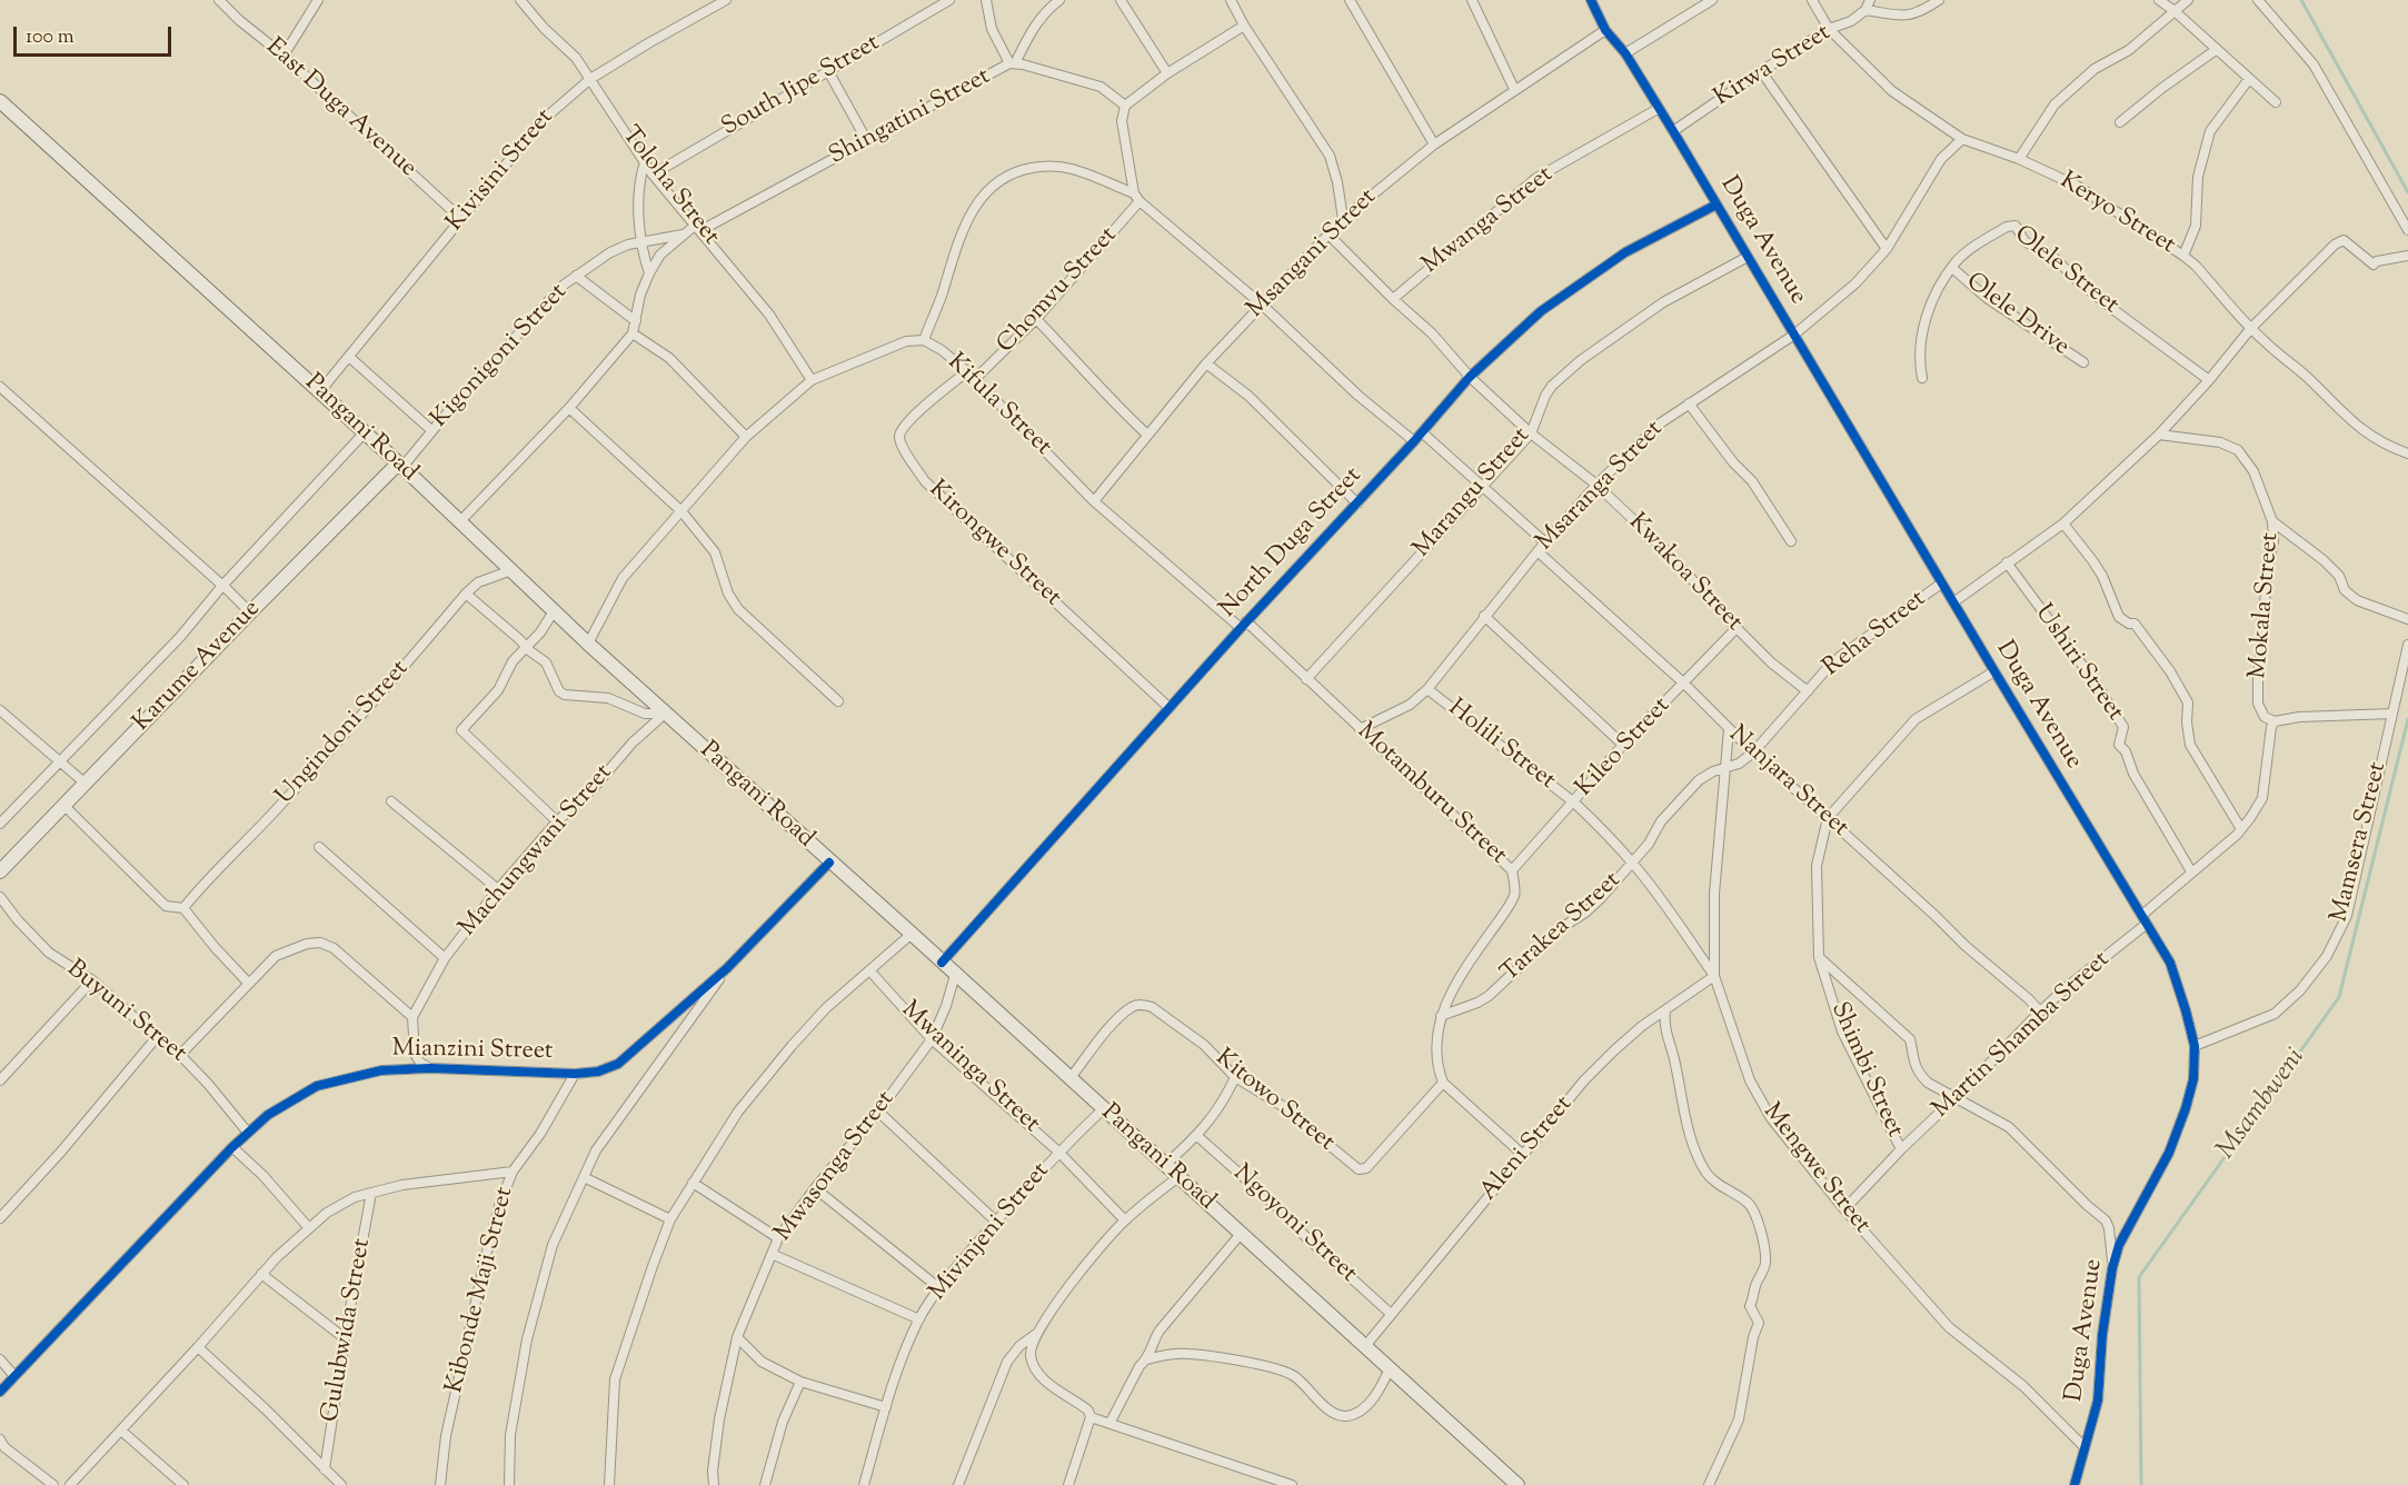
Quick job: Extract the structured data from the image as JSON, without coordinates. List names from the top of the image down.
{
  "streets": {
    "main road": ["Pangani Road", "Karume Avenue"],
    "street": [
      "Kirwa Street",
      "South Jipe Street",
      "East Duga Avenue",
      "Shingatini Street",
      "Kivisini Street",
      "Toloha Street",
      "Keryo Street",
      "Mwanga Street",
      "Duga Avenue",
      "Msangani Street",
      "Olele Street",
      "Chomvu Street",
      "Olele Drive",
      "Kigonigoni Street",
      "Kifula Street",
      "Msaranga Street",
      "Marangu Street",
      "North Duga Street",
      "Kirongwe Street",
      "Kwakoa Street",
      "Mokala Street",
      "Reha Street",
      "Ushiri Street",
      "Ungindoni Street",
      "Holili Street",
      "Kileo Street",
      "Nanjara Street",
      "Motamburu Street",
      "Mamsera Street",
      "Machungwani Street",
      "Tarakea Street",
      "Buyuni Street",
      "Martin Shamba Street",
      "Mianzini Street",
      "Mwaninga Street",
      "Shimbi Street",
      "Kitowo Street",
      "Aleni Street",
      "Mwasonga Street",
      "Mengwe Street",
      "Ngoyoni Street",
      "Mivinjeni Street",
      "Kibonde Maji Street",
      "Gulubwida Street"
    ]
  },
  "crossings": [
    ["Kirwa Street", "Keryo Street"],
    ["Kirwa Street", "Duga Avenue"],
    ["South Jipe Street", "Toloha Street"],
    ["East Duga Avenue", "Kivisini Street"],
    ["Shingatini Street", "Toloha Street"],
    ["Shingatini Street", "Kigonigoni Street"],
    ["Shingatini Street", "Pangani Road"],
    ["Kivisini Street", "Toloha Street"],
    ["Kivisini Street", "Pangani Road"],
    ["Toloha Street", "Kifula Street"],
    ["Keryo Street", "Msaranga Street"],
    ["Mwanga Street", "Duga Avenue"],
    ["Mwanga Street", "Kwakoa Street"],
    ["Duga Avenue", "Msangani Street"],
    ["Duga Avenue", "Msaranga Street"],
    ["Duga Avenue", "Marangu Street"],
    ["Duga Avenue", "North Duga Street"],
    ["Duga Avenue", "Reha Street"],
    ["Duga Avenue", "Mamsera Street"],
    ["Duga Avenue", "Martin Shamba Street"],
    ["Duga Avenue", "Shimbi Street"],
    ["Duga Avenue", "Mengwe Street"],
    ["Msangani Street", "Kifula Street"],
    ["Msangani Street", "Kwakoa Street"],
    ["Olele Street", "Olele Drive"],
    ["Chomvu Street", "Kifula Street"],
    ["Kigonigoni Street", "Pangani Road"],
    ["Kigonigoni Street", "Karume Avenue"],
    ["Kifula Street", "Pangani Road"],
    ["Kifula Street", "North Duga Street"],
    ["Kifula Street", "Kirongwe Street"],
    ["Kifula Street", "Motamburu Street"],
    ["Pangani Road", "North Duga Street"],
    ["Pangani Road", "Karume Avenue"],
    ["Pangani Road", "Ungindoni Street"],
    ["Pangani Road", "Machungwani Street"],
    ["Pangani Road", "Mianzini Street"],
    ["Pangani Road", "Kitowo Street"],
    ["Pangani Road", "Aleni Street"],
    ["Pangani Road", "Mwasonga Street"],
    ["Pangani Road", "Mivinjeni Street"],
    ["Msaranga Street", "Kwakoa Street"],
    ["Msaranga Street", "Holili Street"],
    ["Msaranga Street", "Nanjara Street"],
    ["Msaranga Street", "Motamburu Street"],
    ["Marangu Street", "Kwakoa Street"],
    ["Marangu Street", "Motamburu Street"],
    ["North Duga Street", "Kirongwe Street"],
    ["North Duga Street", "Kwakoa Street"],
    ["North Duga Street", "Motamburu Street"],
    ["Kwakoa Street", "Reha Street"],
    ["Kwakoa Street", "Kileo Street"],
    ["Mokala Street", "Martin Shamba Street"],
    ["Reha Street", "Nanjara Street"],
    ["Reha Street", "Tarakea Street"],
    ["Reha Street", "Mengwe Street"],
    ["Ushiri Street", "Martin Shamba Street"],
    ["Holili Street", "Kileo Street"],
    ["Holili Street", "Tarakea Street"],
    ["Holili Street", "Aleni Street"],
    ["Holili Street", "Mengwe Street"],
    ["Kileo Street", "Nanjara Street"],
    ["Kileo Street", "Motamburu Street"],
    ["Nanjara Street", "Martin Shamba Street"],
    ["Nanjara Street", "Shimbi Street"],
    ["Nanjara Street", "Mengwe Street"],
    ["Motamburu Street", "Tarakea Street"],
    ["Motamburu Street", "Kitowo Street"],
    ["Tarakea Street", "Mengwe Street"],
    ["Buyuni Street", "Mianzini Street"],
    ["Martin Shamba Street", "Shimbi Street"],
    ["Martin Shamba Street", "Mengwe Street"],
    ["Mianzini Street", "Kibonde Maji Street"],
    ["Mwaninga Street", "Mwasonga Street"],
    ["Mwaninga Street", "Mivinjeni Street"],
    ["Aleni Street", "Mengwe Street"],
    ["Aleni Street", "Ngoyoni Street"]
  ],
  "water": ["Msambweni"],
  "scale_bar": "100 m"
}
